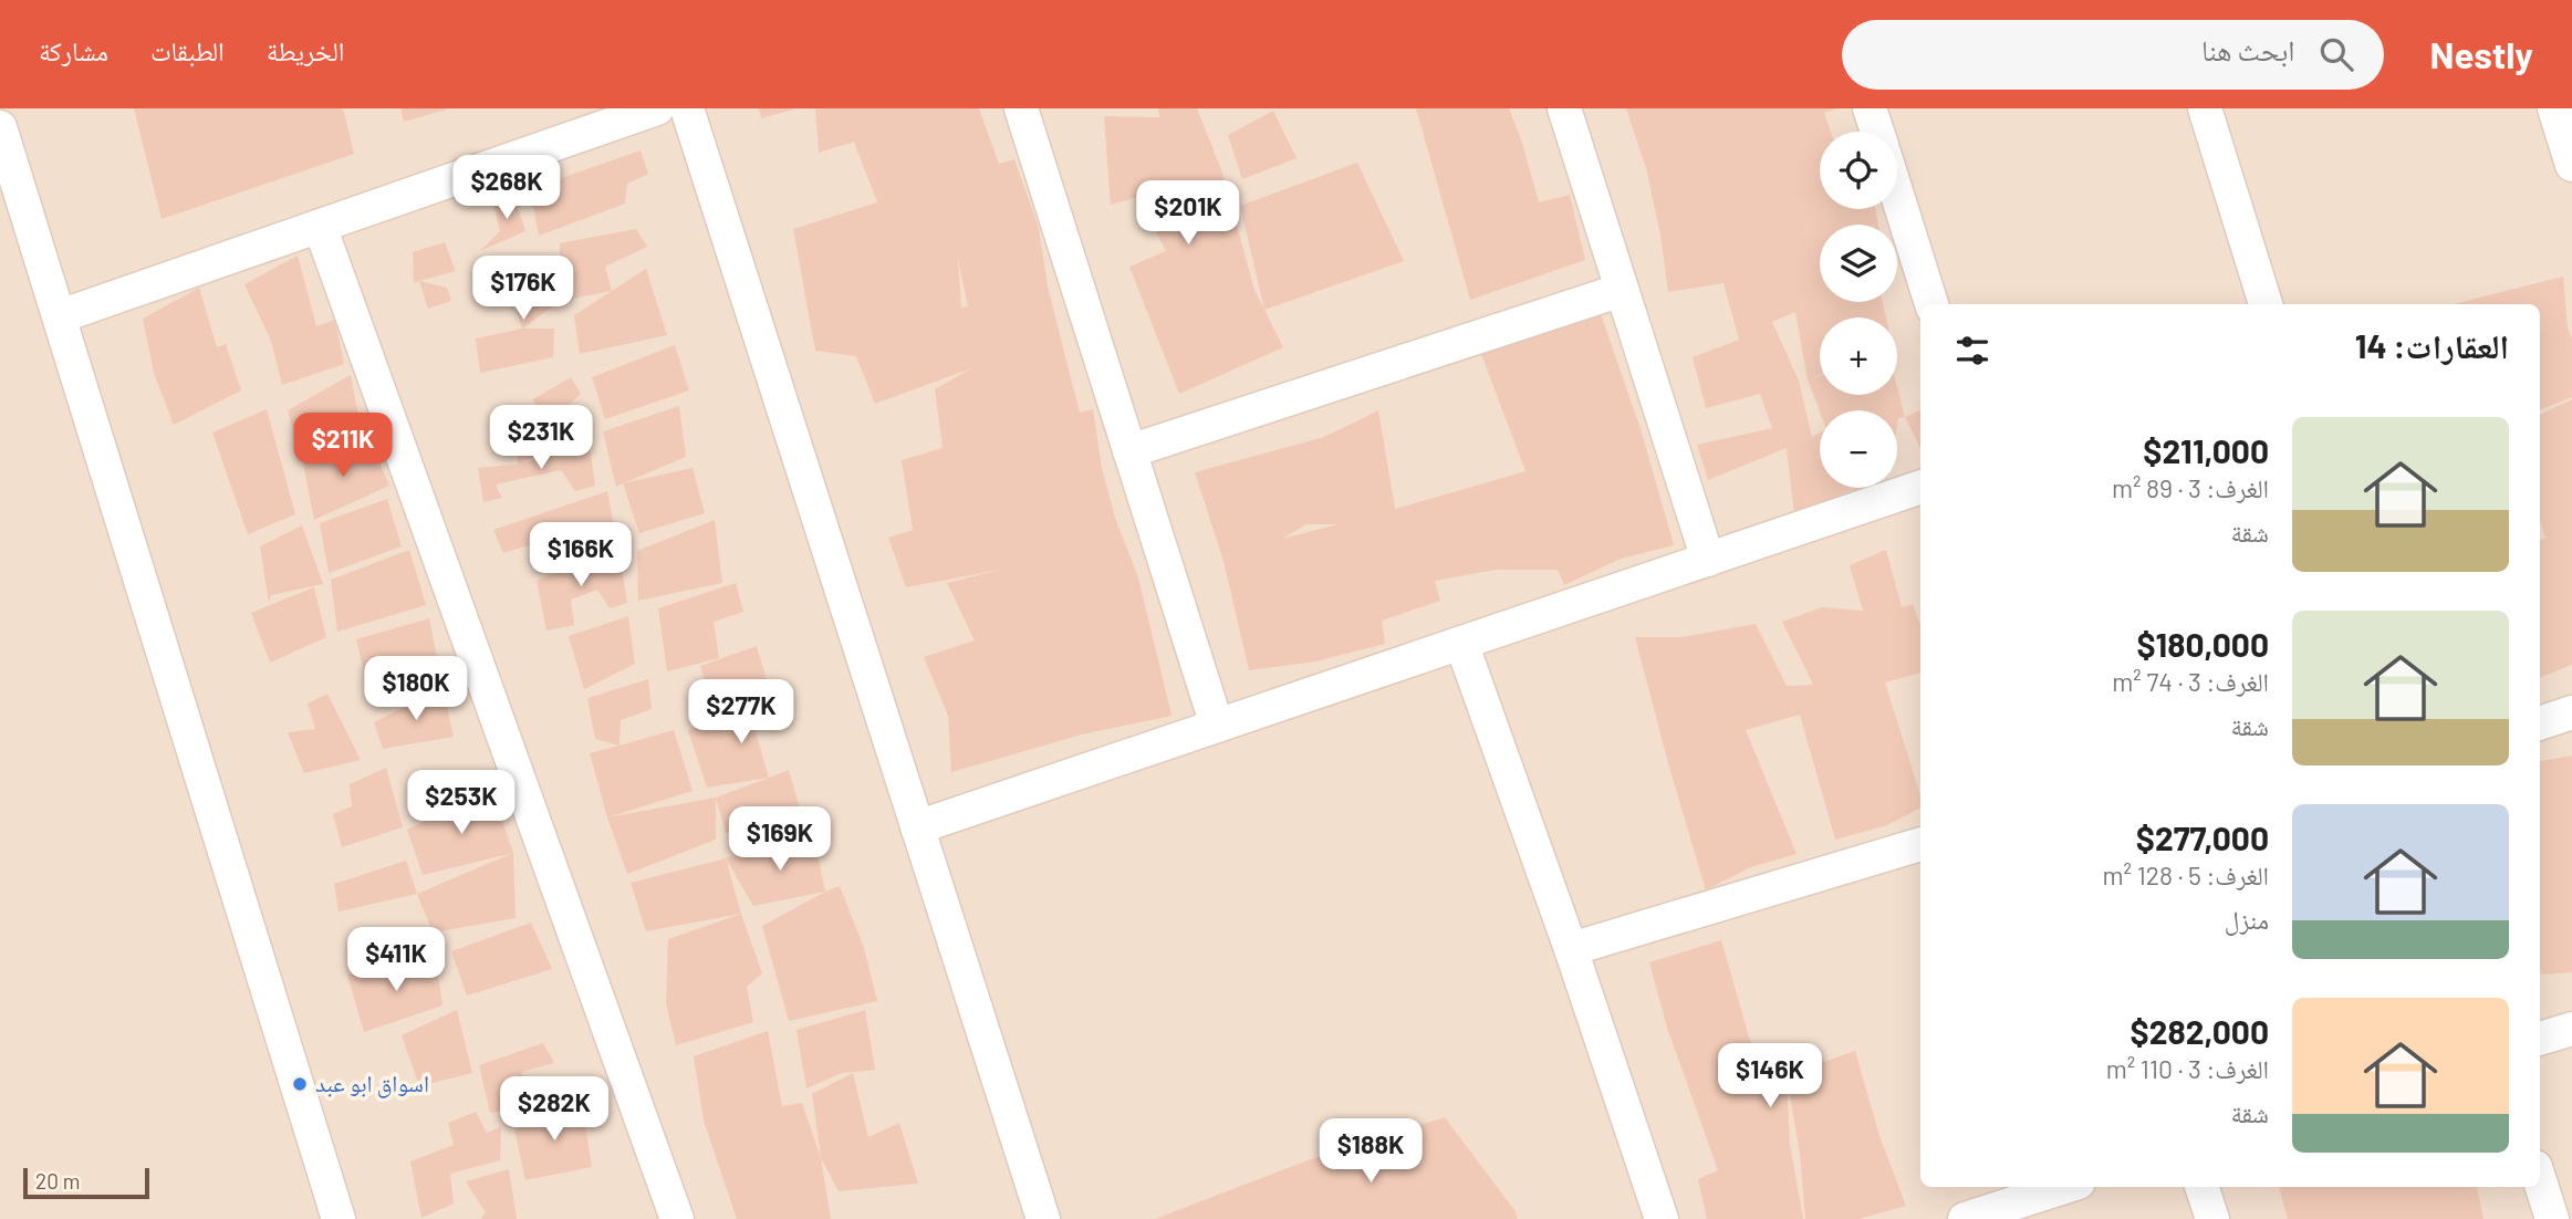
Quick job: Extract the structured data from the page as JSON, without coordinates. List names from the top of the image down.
{
  "places": ["اسواق ابو عبد"],
  "scale_bar": "20 m",
  "page": {
    "header": "Nestly",
    "search": "ابحث هنا",
    "nav": ["الخريطة", "الطبقات", "مشاركة"],
    "map_buttons": ["+", "−"],
    "price": [
      "$268K",
      "$201K",
      "$176K",
      "$231K",
      "$211K",
      "$166K",
      "$180K",
      "$277K",
      "$253K",
      "$169K",
      "$411K",
      "$146K",
      "$282K",
      "$188K"
    ],
    "heading": "العقارات: 14",
    "list": [
      {
        "name": "$211,000",
        "note": "الغرف: 3 · 89 m² · شقة"
      },
      {
        "name": "$180,000",
        "note": "الغرف: 3 · 74 m² · شقة"
      },
      {
        "name": "$277,000",
        "note": "الغرف: 5 · 128 m² · منزل"
      },
      {
        "name": "$282,000",
        "note": "الغرف: 3 · 110 m² · شقة"
      }
    ],
    "scale": "20 m"
  }
}
